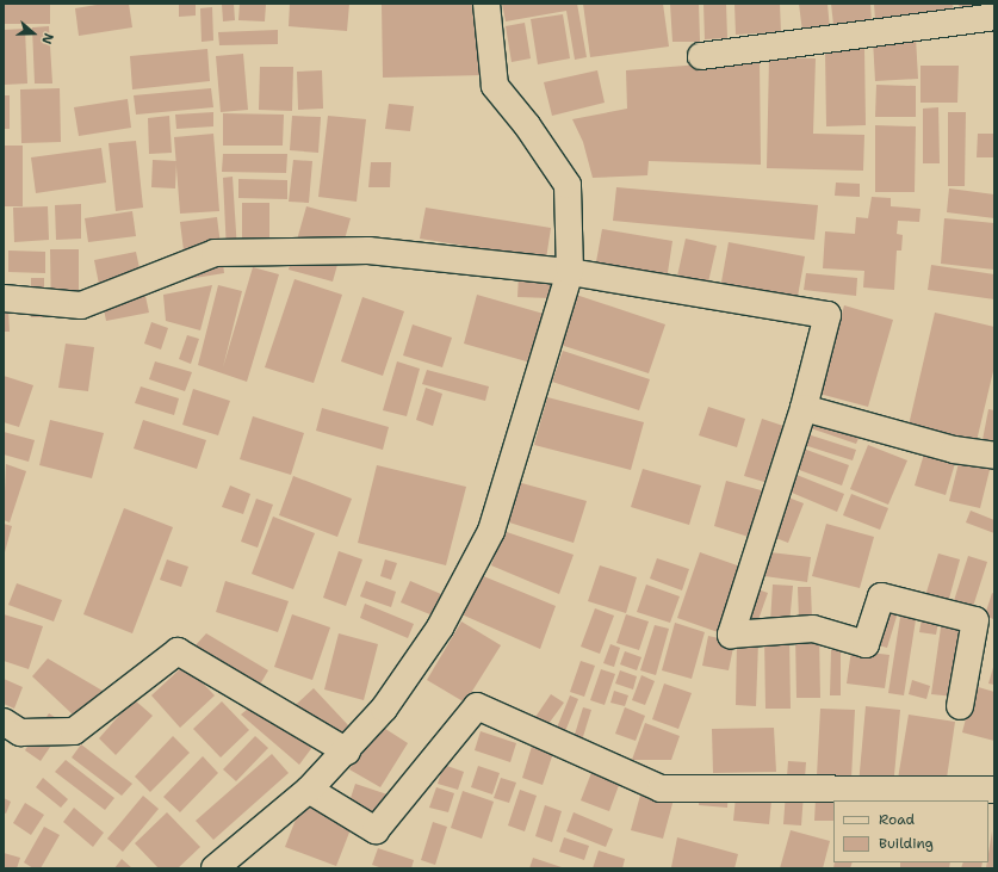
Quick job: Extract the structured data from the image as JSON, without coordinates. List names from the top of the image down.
{
  "legend": ["Road", "Building"],
  "north": "right"
}
